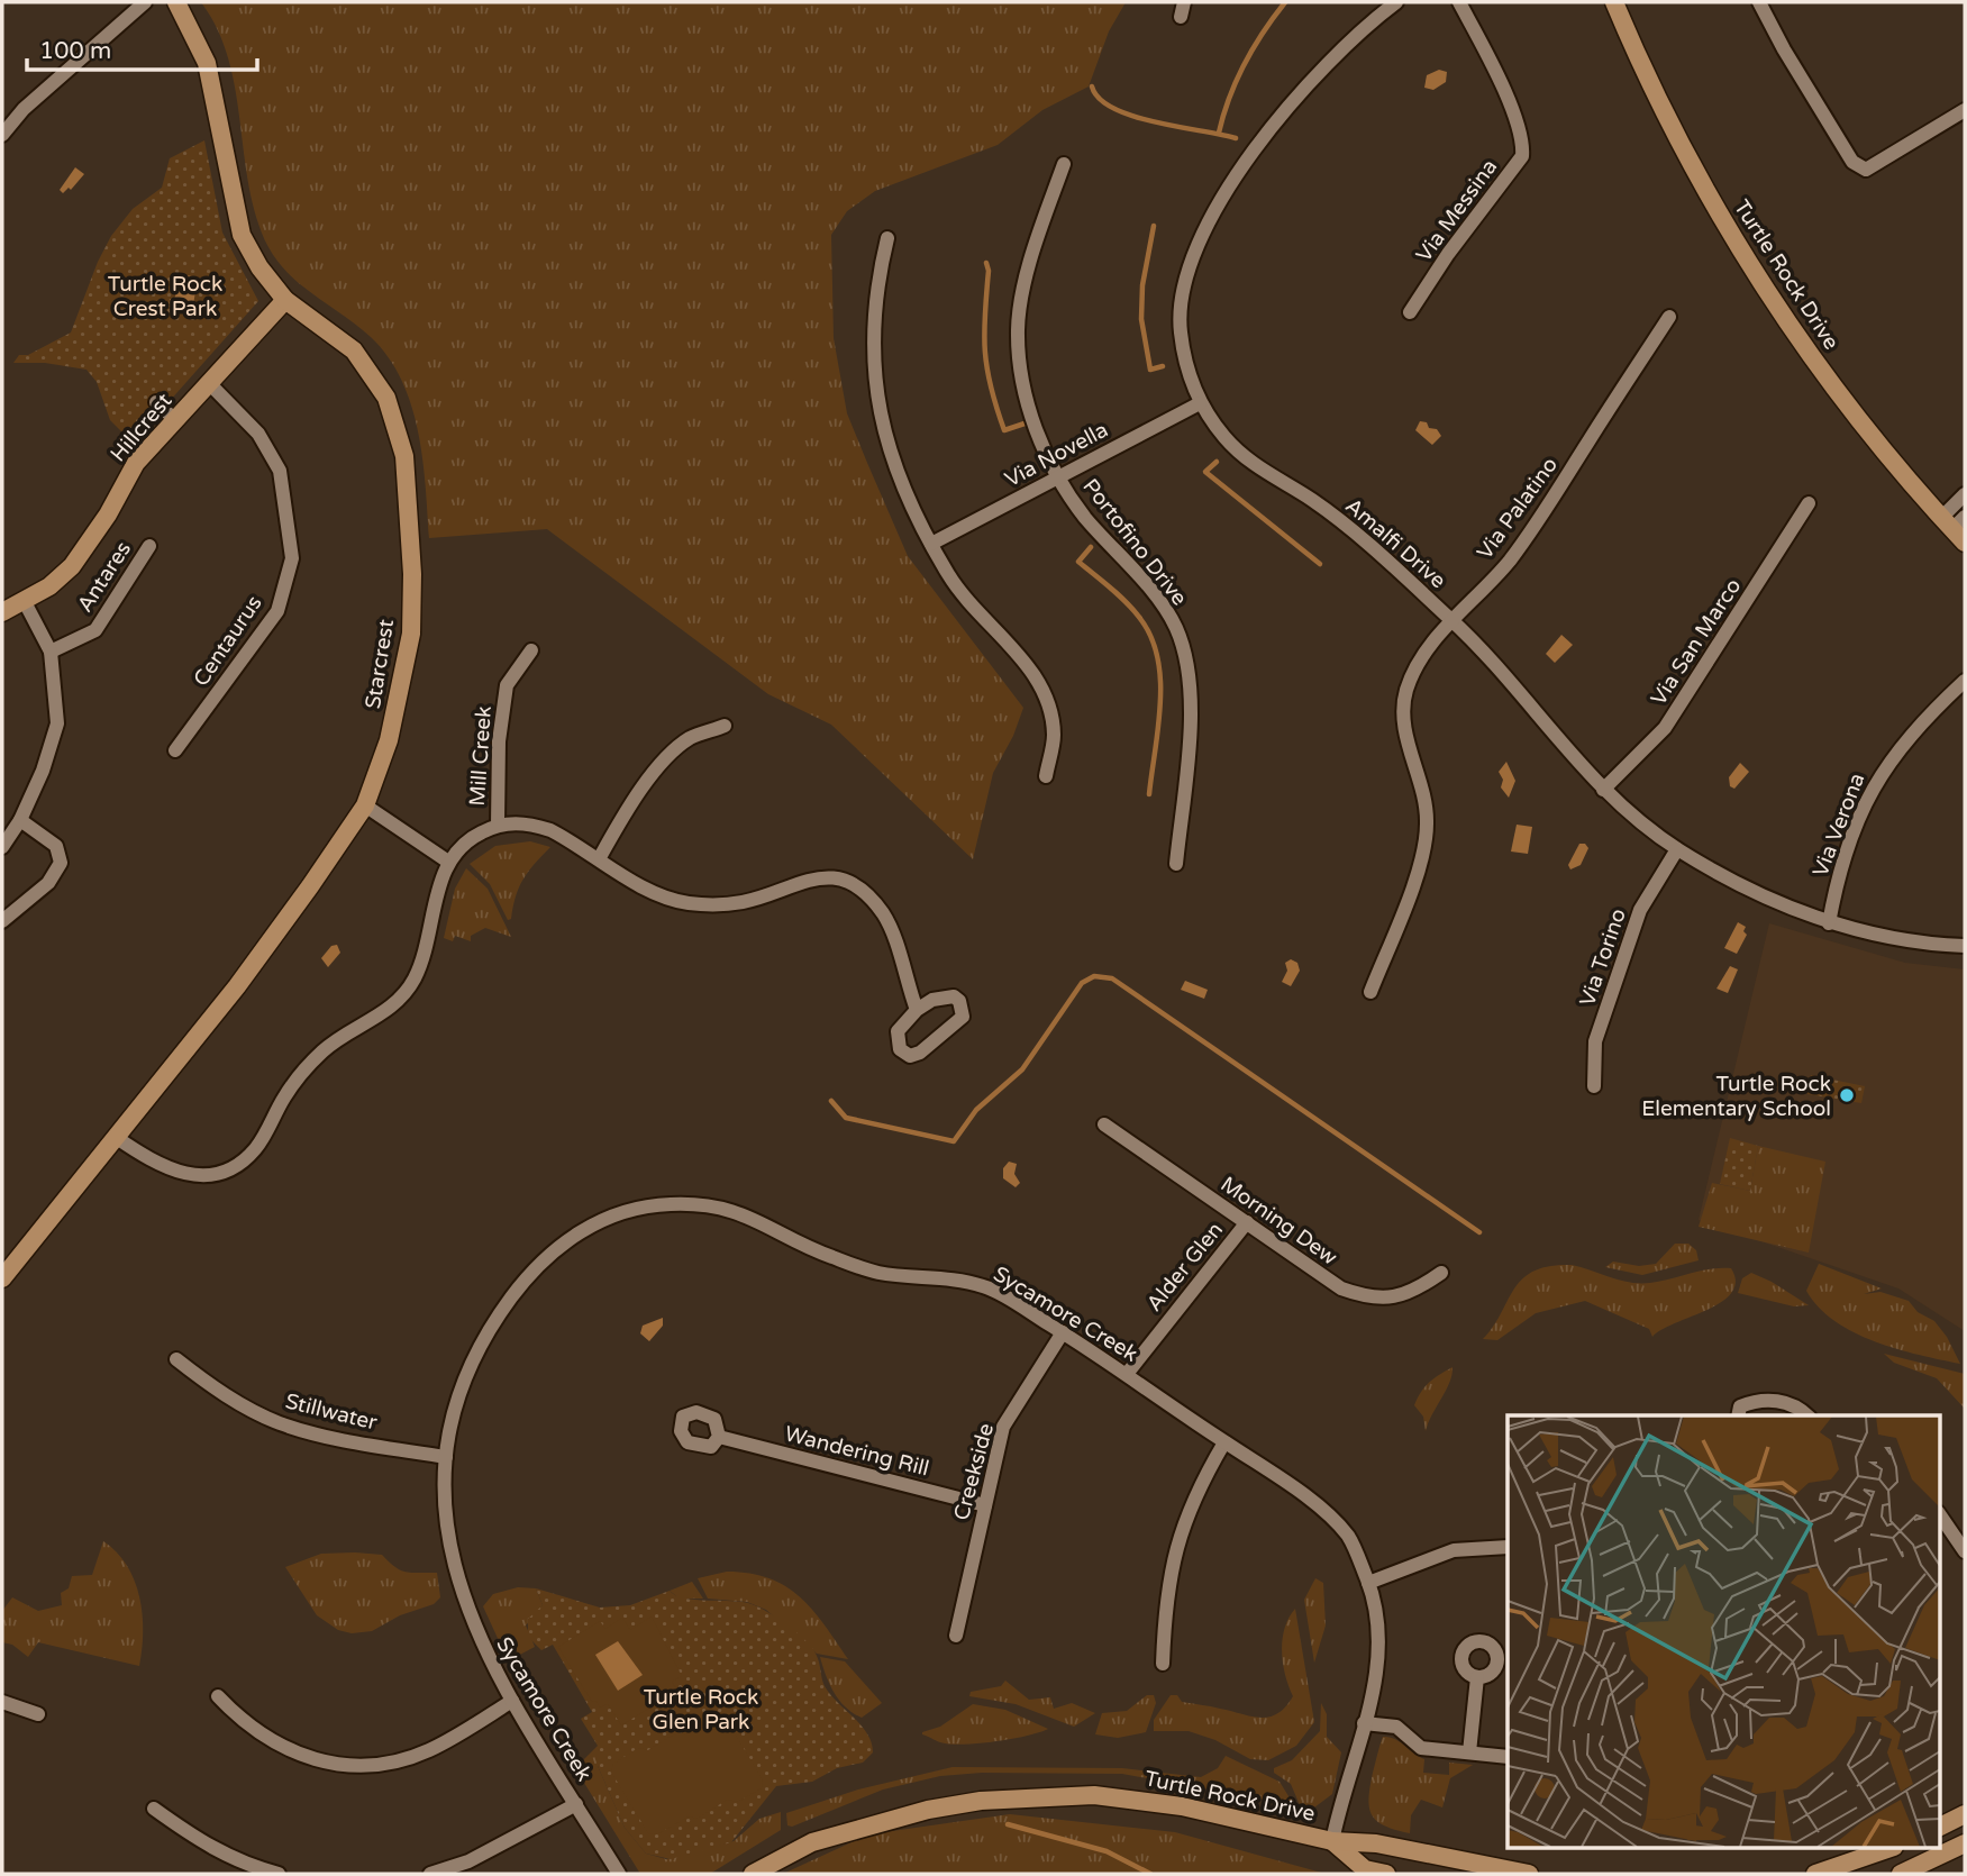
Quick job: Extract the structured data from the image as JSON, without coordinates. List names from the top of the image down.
{
  "streets": {
    "street": [
      "Via Messina",
      "Turtle Rock Drive",
      "Hillcrest",
      "Via Novella",
      "Via Palatino",
      "Portofino Drive",
      "Amalfi Drive",
      "Antares",
      "Centaurus",
      "Via San Marco",
      "Starcrest",
      "Mill Creek",
      "Via Verona",
      "Via Torino",
      "Morning Dew",
      "Alder Glen",
      "Sycamore Creek",
      "Stillwater",
      "Wandering Rill",
      "Creekside"
    ]
  },
  "crossings": [
    ["Turtle Rock Drive", "Sycamore Creek"],
    ["Hillcrest", "Centaurus"],
    ["Hillcrest", "Starcrest"],
    ["Via Novella", "Portofino Drive"],
    ["Via Novella", "Amalfi Drive"],
    ["Via Palatino", "Amalfi Drive"],
    ["Amalfi Drive", "Via San Marco"],
    ["Amalfi Drive", "Via Verona"],
    ["Amalfi Drive", "Via Torino"],
    ["Morning Dew", "Alder Glen"],
    ["Alder Glen", "Sycamore Creek"],
    ["Sycamore Creek", "Stillwater"],
    ["Sycamore Creek", "Creekside"],
    ["Wandering Rill", "Creekside"]
  ],
  "parks": ["Turtle Rock Crest Park", "Turtle Rock Glen Park"],
  "places": ["Turtle Rock Elementary School"],
  "scale_bar": "100 m"
}
